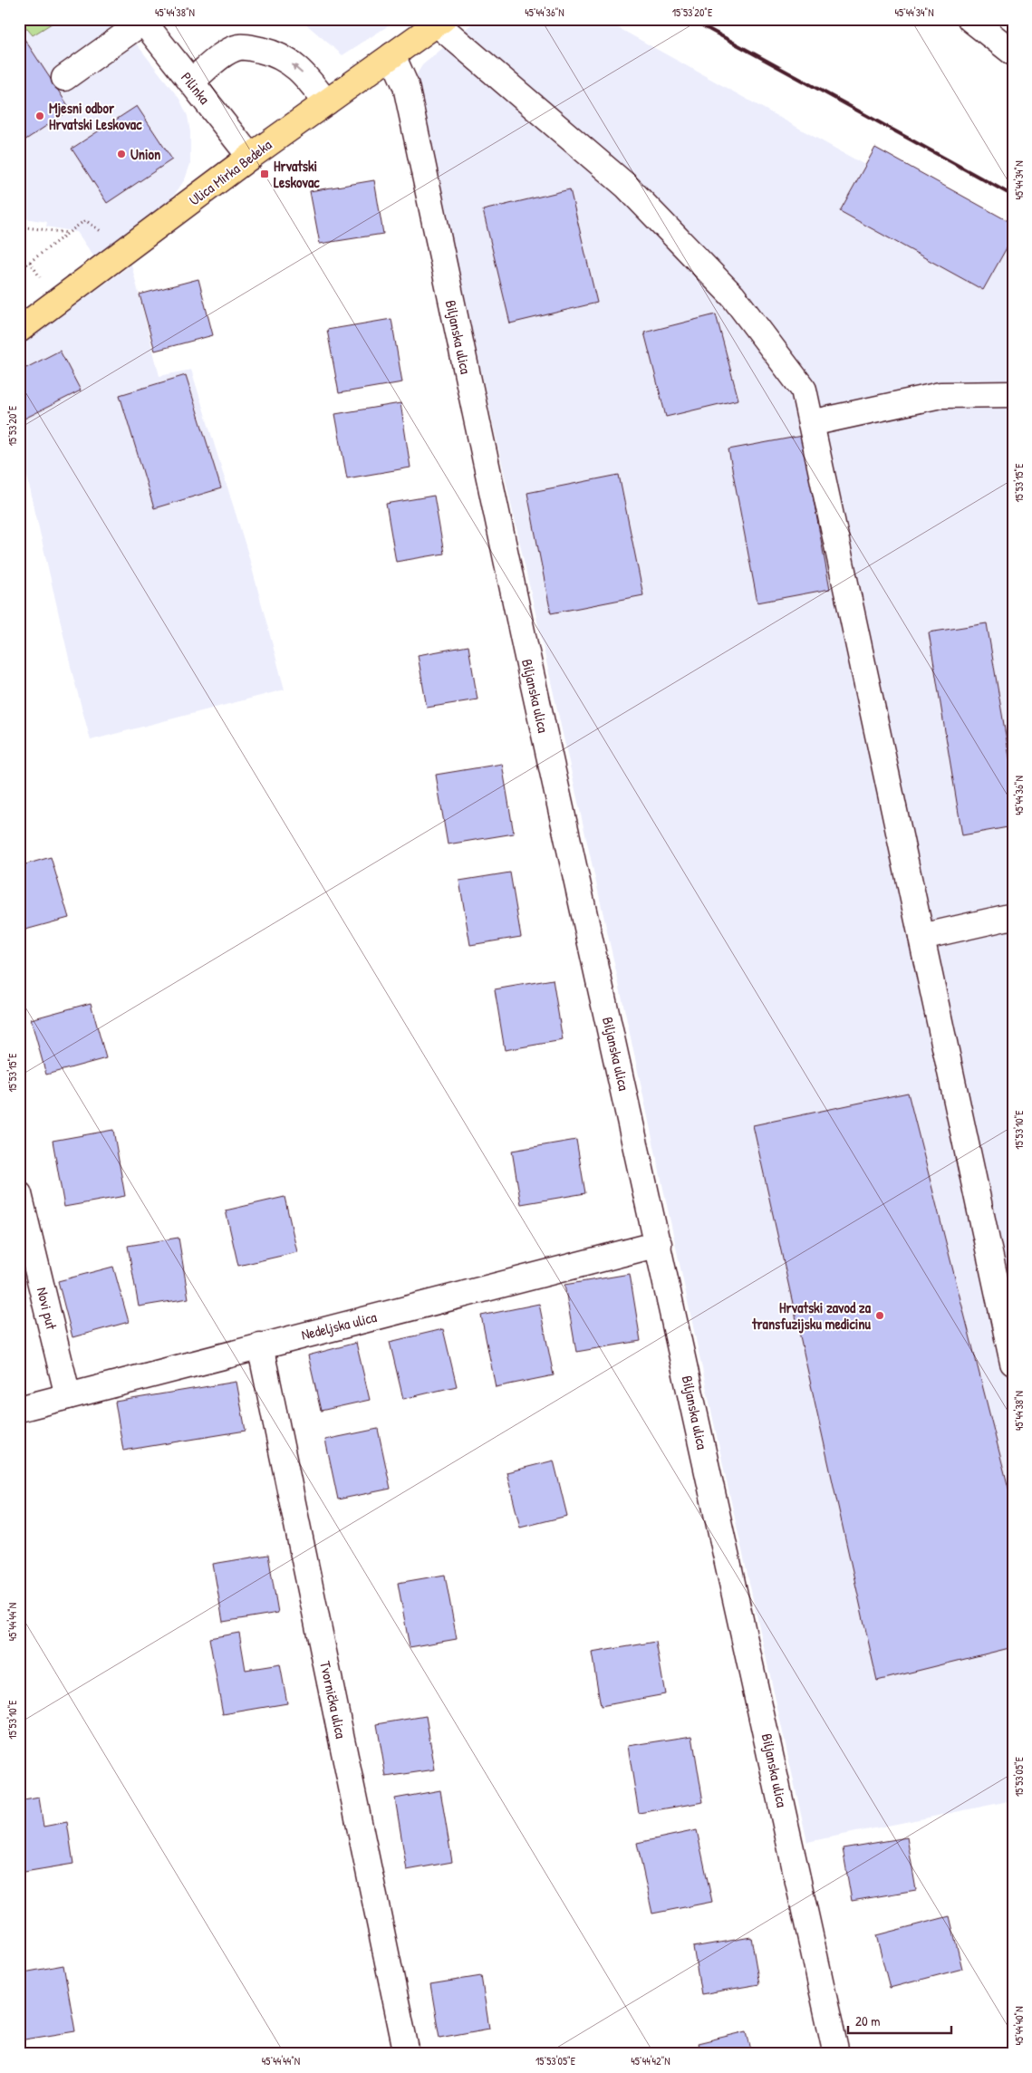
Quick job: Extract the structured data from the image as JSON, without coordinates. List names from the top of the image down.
{
  "streets": {
    "main road": ["Ulica Mirka Bedeka"],
    "street": [
      "Pilinka",
      "Biljanska ulica",
      "Novi put",
      "Nedeljska ulica",
      "Tvornička ulica"
    ]
  },
  "crossings": [
    ["Pilinka", "Ulica Mirka Bedeka"],
    ["Ulica Mirka Bedeka", "Biljanska ulica"],
    ["Biljanska ulica", "Nedeljska ulica"],
    ["Novi put", "Nedeljska ulica"],
    ["Nedeljska ulica", "Tvornička ulica"]
  ],
  "places": {
    "other": ["Mjesni odbor Hrvatski Leskovac", "Union", "Hrvatski zavod za transfuzijsku medicinu"],
    "transit": ["Hrvatski Leskovac"]
  },
  "scale_bar": "20 m",
  "coordinates": [
    "45°44'38\"N",
    "45°44'36\"N",
    "15°53'20\"E",
    "45°44'34\"N",
    "15°53'15\"E",
    "15°53'10\"E",
    "45°44'44\"N",
    "15°53'05\"E",
    "45°44'40\"N",
    "45°44'42\"N"
  ]
}
